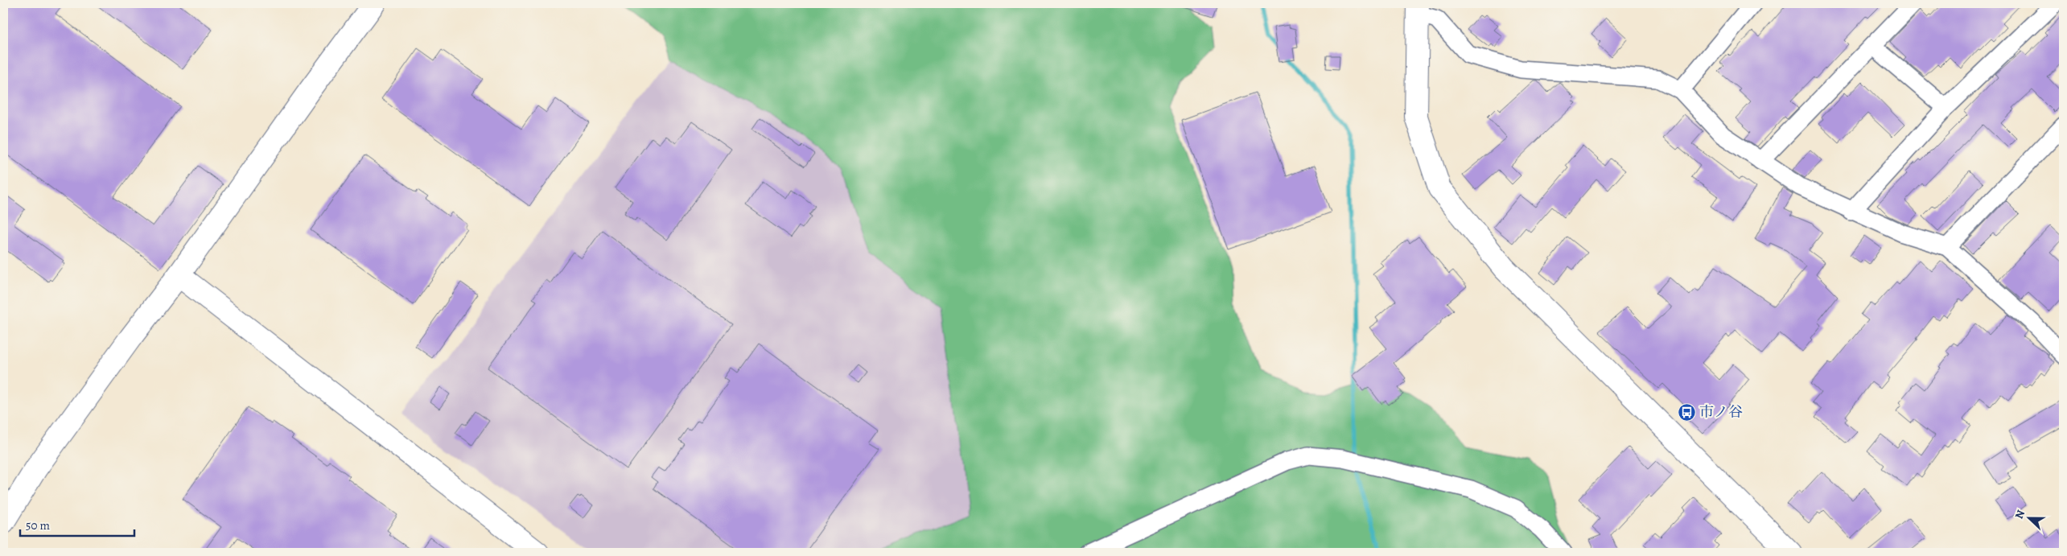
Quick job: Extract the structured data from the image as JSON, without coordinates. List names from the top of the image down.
{
  "places": {
    "bus stop": ["市ノ谷"]
  },
  "scale_bar": "50 m",
  "north": "left"
}
